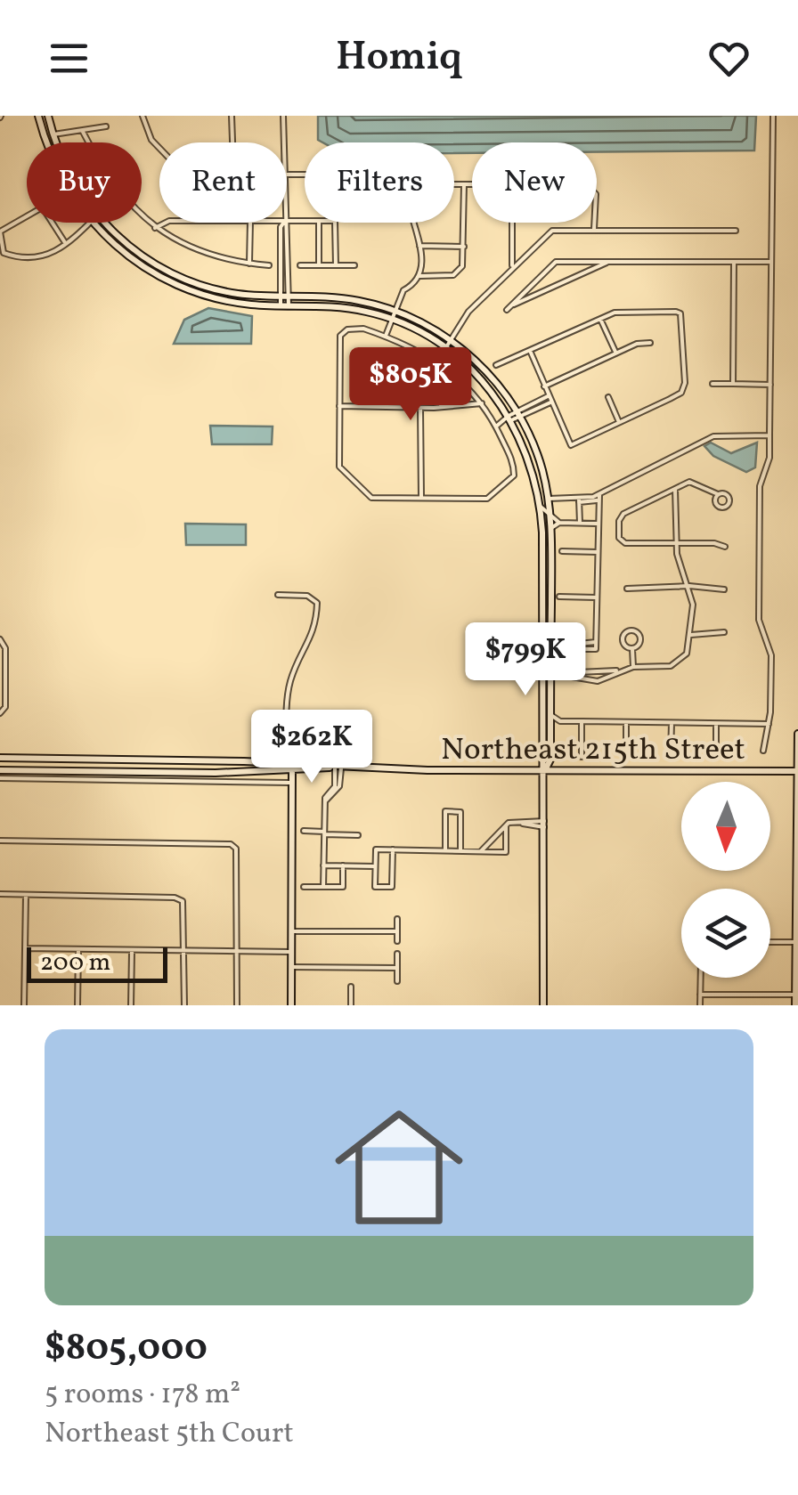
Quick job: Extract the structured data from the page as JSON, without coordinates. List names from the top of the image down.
{
  "streets": {
    "street": ["Northeast 215th Street"]
  },
  "scale_bar": "200 m",
  "north": "bottom",
  "page": {
    "header": "Homiq",
    "chip": [
      "Buy",
      "Rent",
      "Filters",
      "New"
    ],
    "price": ["$805K", "$799K", "$262K"],
    "scale": "200 m",
    "list": [
      {
        "name": "$805,000",
        "note": "5 rooms · 178 m² · Northeast 5th Court"
      }
    ]
  }
}
